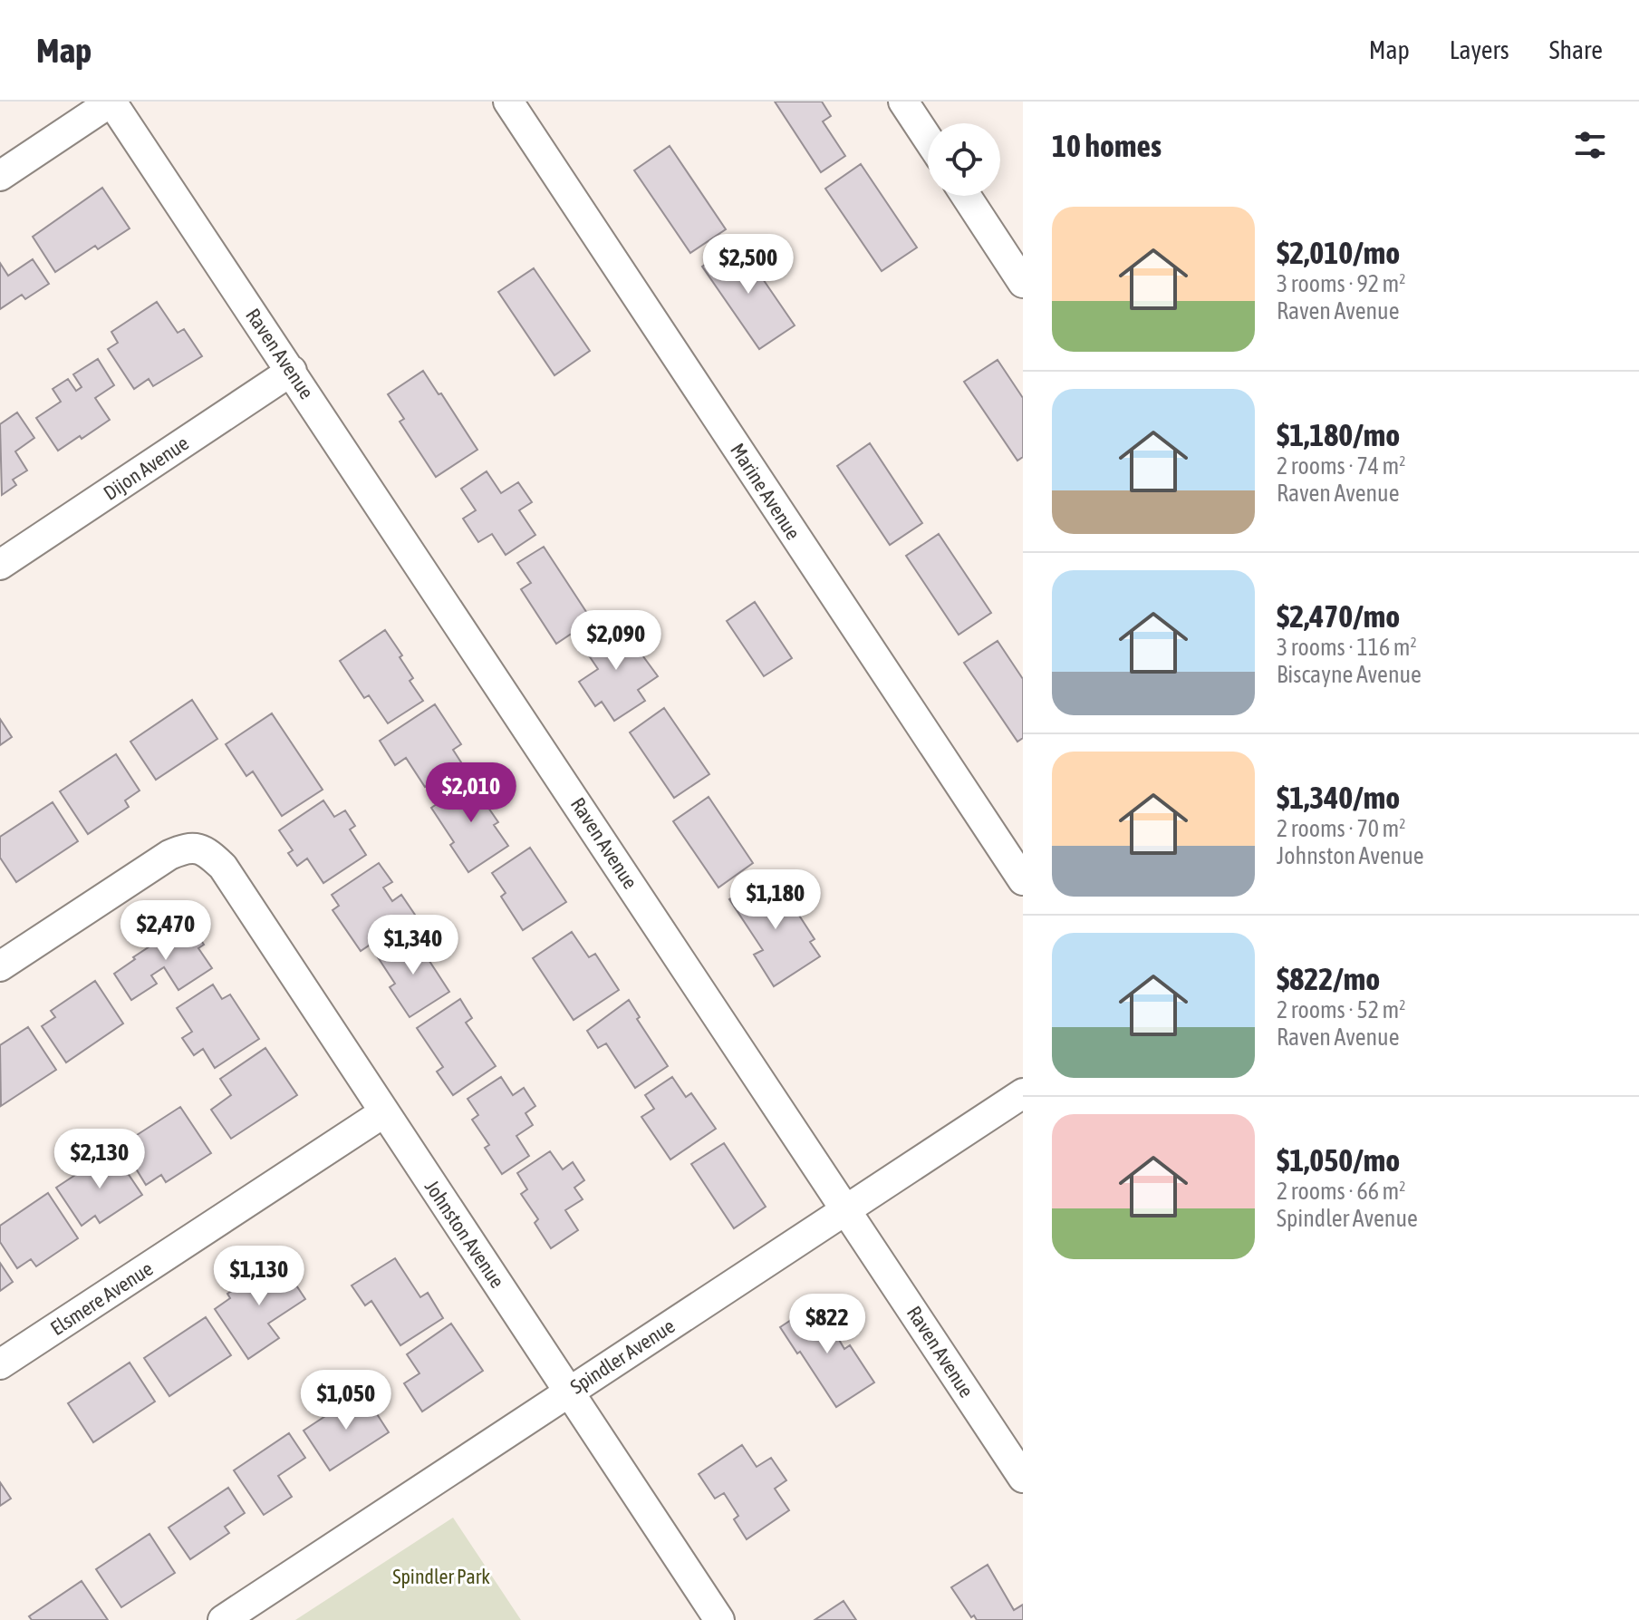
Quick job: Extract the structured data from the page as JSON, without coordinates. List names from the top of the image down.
{
  "streets": {
    "street": [
      "Raven Avenue",
      "Dijon Avenue",
      "Marine Avenue",
      "Johnston Avenue",
      "Elsmere Avenue",
      "Spindler Avenue"
    ]
  },
  "crossings": [
    ["Raven Avenue", "Dijon Avenue"],
    ["Raven Avenue", "Spindler Avenue"],
    ["Johnston Avenue", "Elsmere Avenue"],
    ["Johnston Avenue", "Spindler Avenue"]
  ],
  "parks": ["Spindler Park"],
  "page": {
    "header": "Map",
    "nav": ["Map", "Layers", "Share"],
    "heading": "10 homes",
    "list": [
      {
        "name": "$2,010/mo",
        "note": "3 rooms · 92 m² · Raven Avenue"
      },
      {
        "name": "$1,180/mo",
        "note": "2 rooms · 74 m² · Raven Avenue"
      },
      {
        "name": "$2,470/mo",
        "note": "3 rooms · 116 m² · Biscayne Avenue"
      },
      {
        "name": "$1,340/mo",
        "note": "2 rooms · 70 m² · Johnston Avenue"
      },
      {
        "name": "$822/mo",
        "note": "2 rooms · 52 m² · Raven Avenue"
      },
      {
        "name": "$1,050/mo",
        "note": "2 rooms · 66 m² · Spindler Avenue"
      }
    ],
    "price": [
      "$2,500",
      "$2,090",
      "$2,010",
      "$1,180",
      "$2,470",
      "$1,340",
      "$2,130",
      "$1,130",
      "$822",
      "$1,050"
    ]
  }
}
